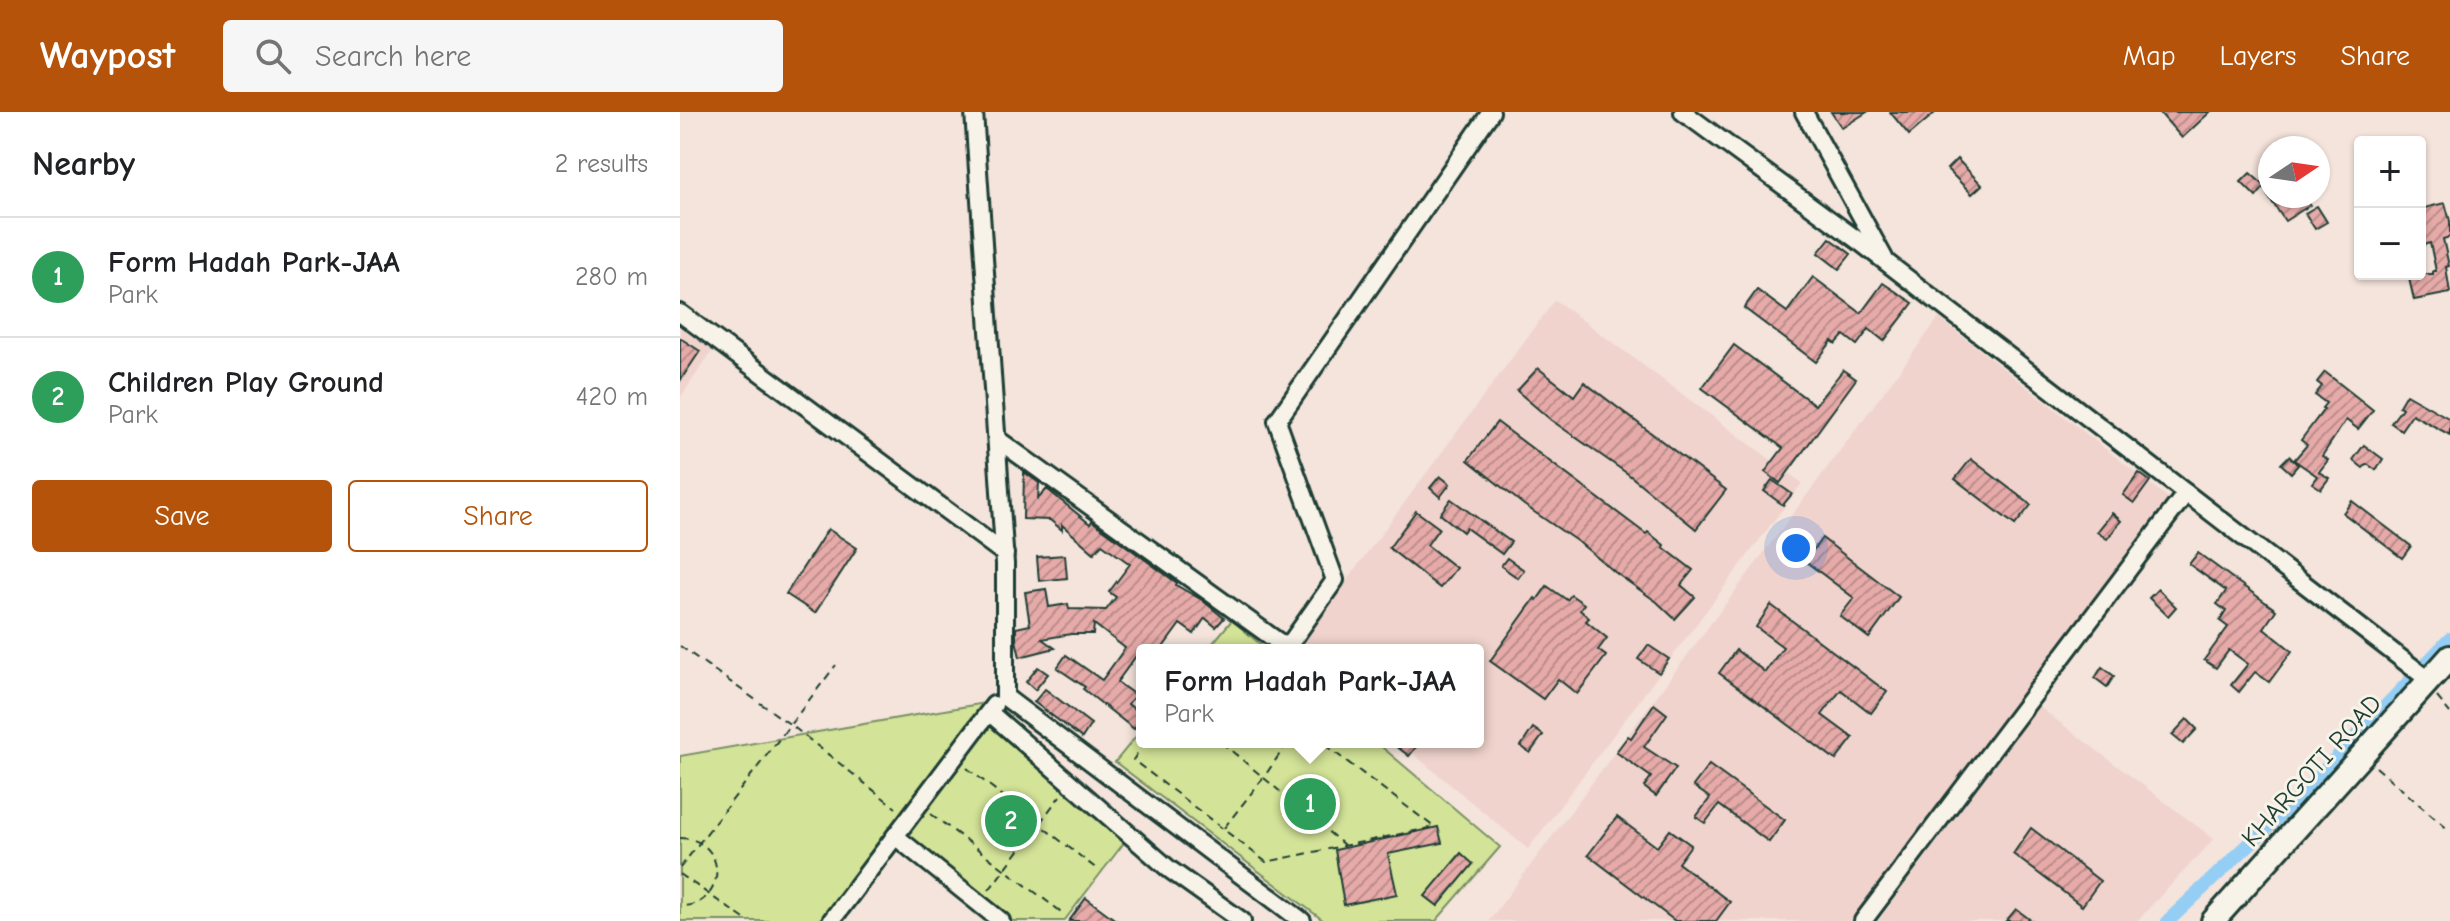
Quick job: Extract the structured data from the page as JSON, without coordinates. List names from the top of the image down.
{
  "streets": {
    "main road": ["KHARGOTI ROAD"]
  },
  "north": "right",
  "page": {
    "header": "Waypost",
    "search": "Search here",
    "nav": ["Map", "Layers", "Share"],
    "heading": ["Nearby", "2 results"],
    "map_buttons": ["+", "−"],
    "list": [
      {
        "mark": "1",
        "name": "Form Hadah Park-JAA",
        "note": "Park",
        "value": "280 m"
      },
      {
        "mark": "2",
        "name": "Children Play Ground",
        "note": "Park",
        "value": "420 m"
      }
    ],
    "buttons": ["Save", "Share"],
    "popup": ["Form Hadah Park-JAA", "Park"],
    "pins": ["1", "2"]
  }
}
